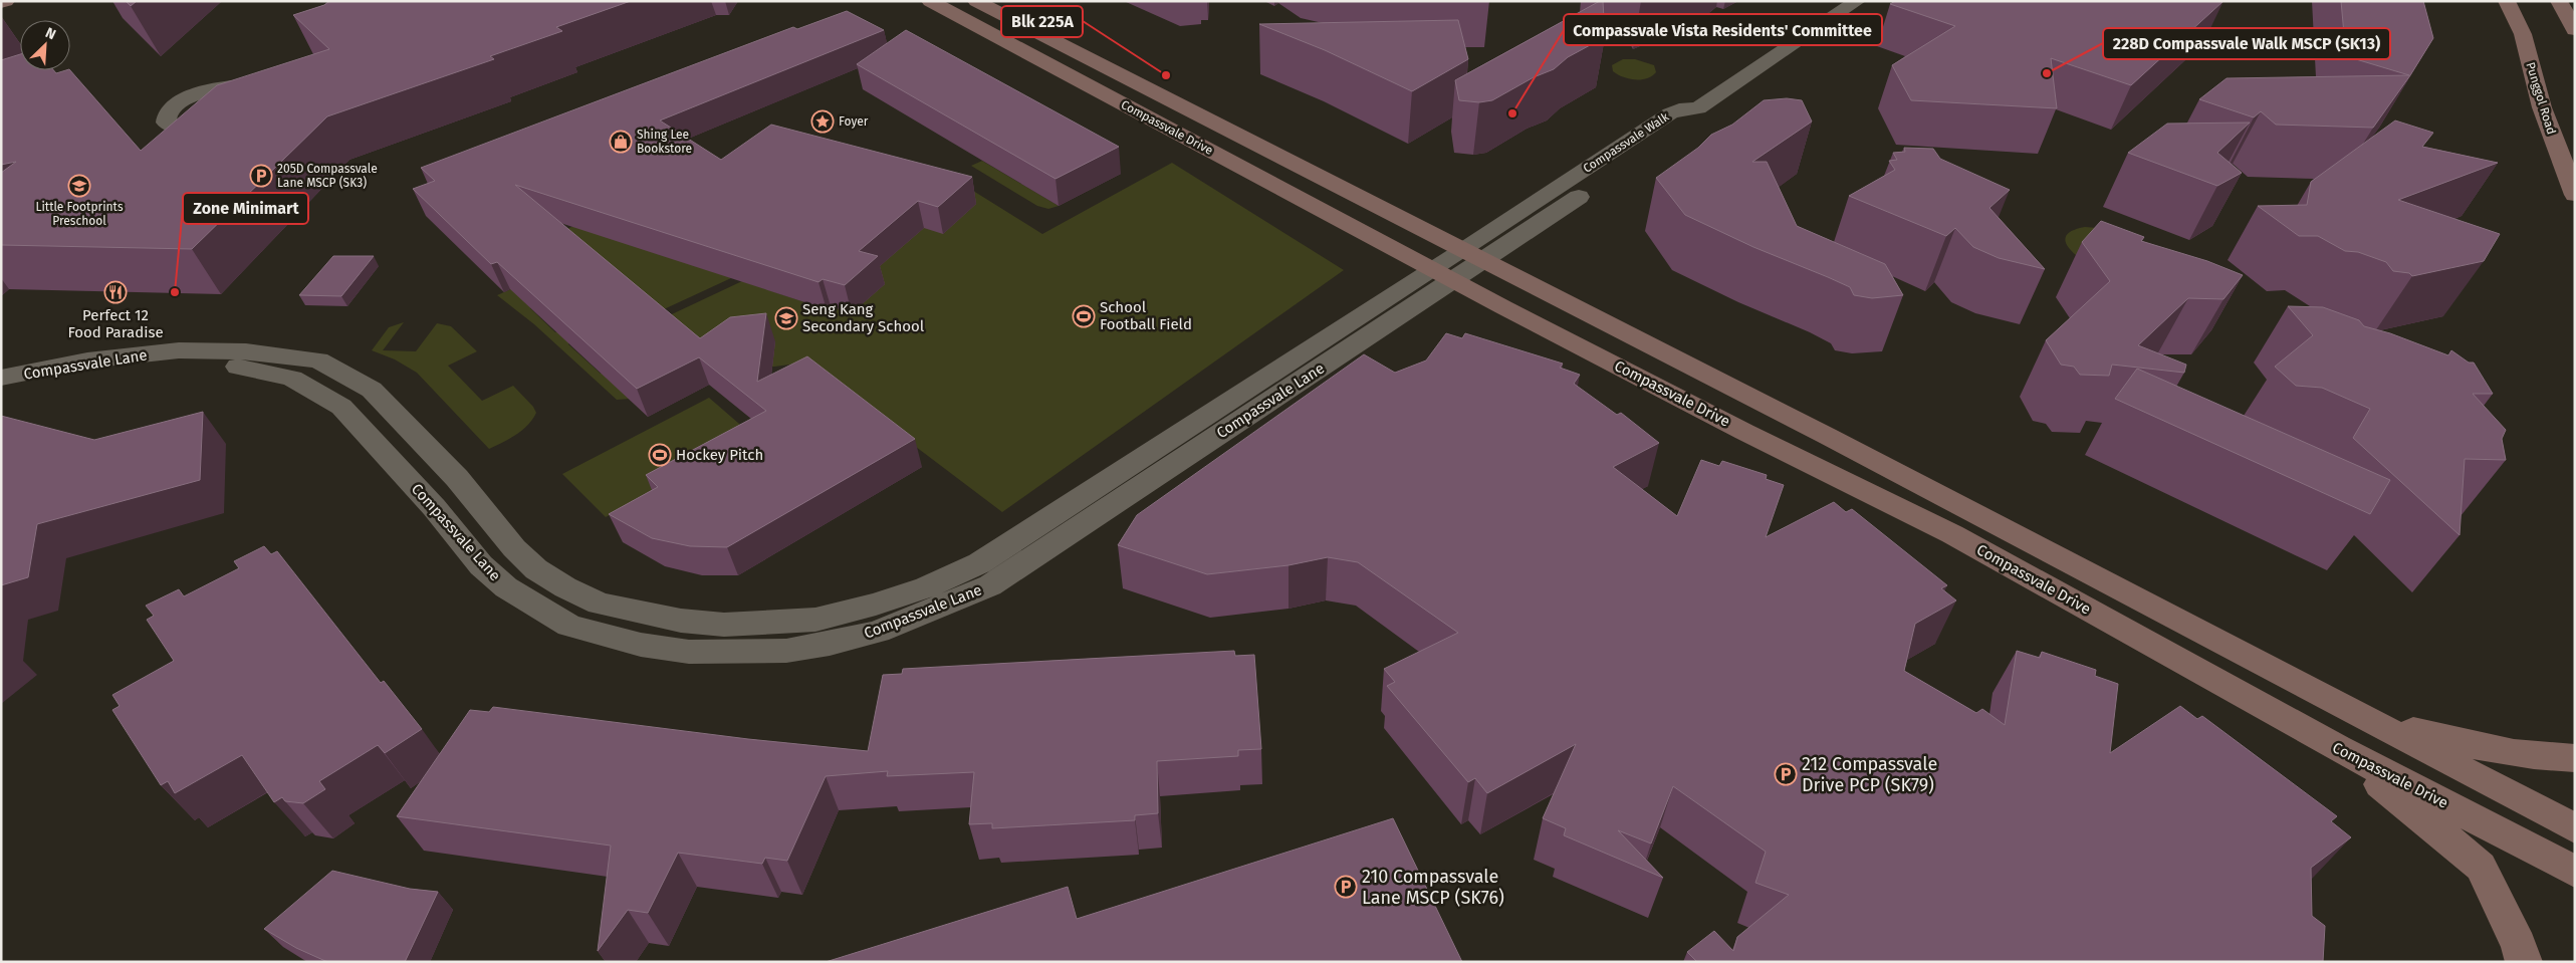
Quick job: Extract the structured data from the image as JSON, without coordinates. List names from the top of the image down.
{
  "streets": {
    "street": ["Punggol Road", "Compassvale Drive", "Compassvale Lane"]
  },
  "places": {
    "other": [
      "228D Compassvale Walk MSCP (SK13)",
      "Blk 225A",
      "Compassvale Vista Residents' Committee",
      "Zone Minimart"
    ],
    "place": ["Foyer"],
    "shop": ["Shing Lee Bookstore"],
    "parking": ["205D Compassvale Lane MSCP (SK3)", "212 Compassvale Drive PCP (SK79)", "210 Compassvale Lane MSCP (SK76)"],
    "school or university": ["Little Footprints Preschool", "Seng Kang Secondary School"],
    "restaurant": ["Perfect 12 Food Paradise"],
    "sports": ["School Football Field", "Hockey Pitch"]
  },
  "north": "top right"
}
